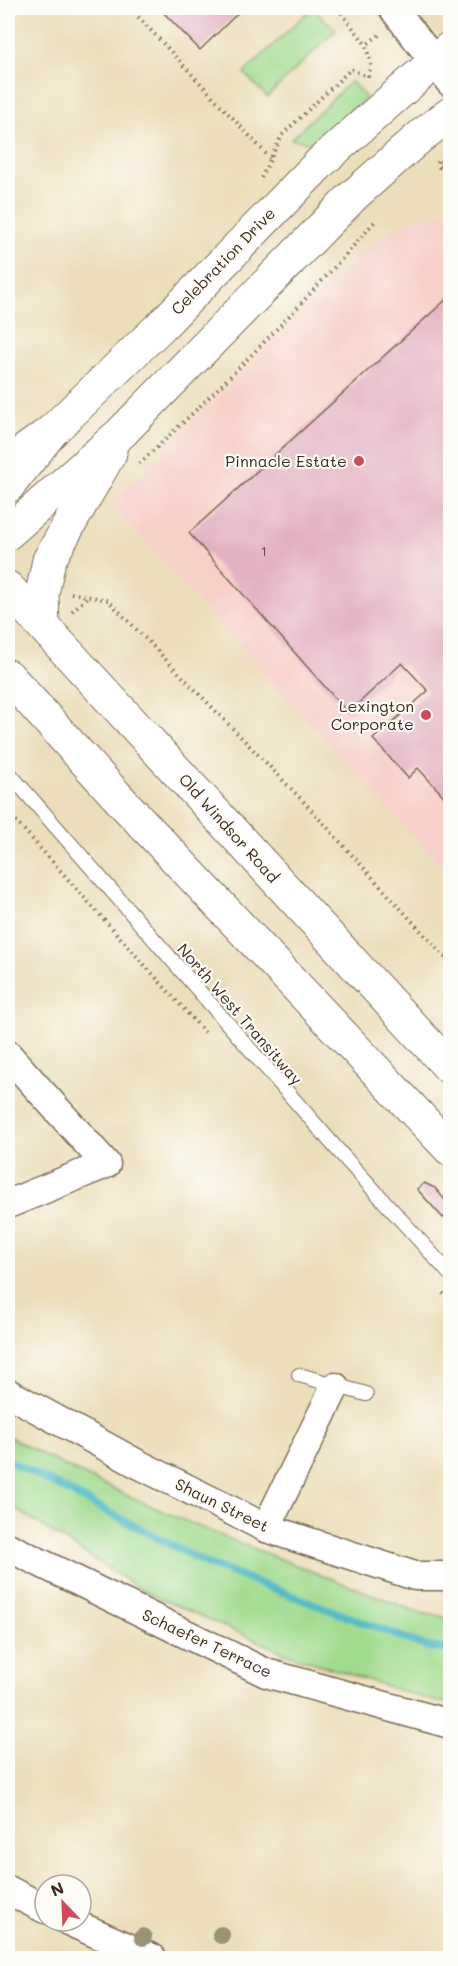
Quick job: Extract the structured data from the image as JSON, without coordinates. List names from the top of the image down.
{
  "streets": {
    "main road": ["Celebration Drive", "Old Windsor Road"],
    "street": ["Shaun Street", "Schaefer Terrace"],
    "lane": ["North West Transitway"]
  },
  "places": ["Pinnacle Estate", "Lexington Corporate"],
  "house_numbers": ["1"],
  "north": "top left"
}
